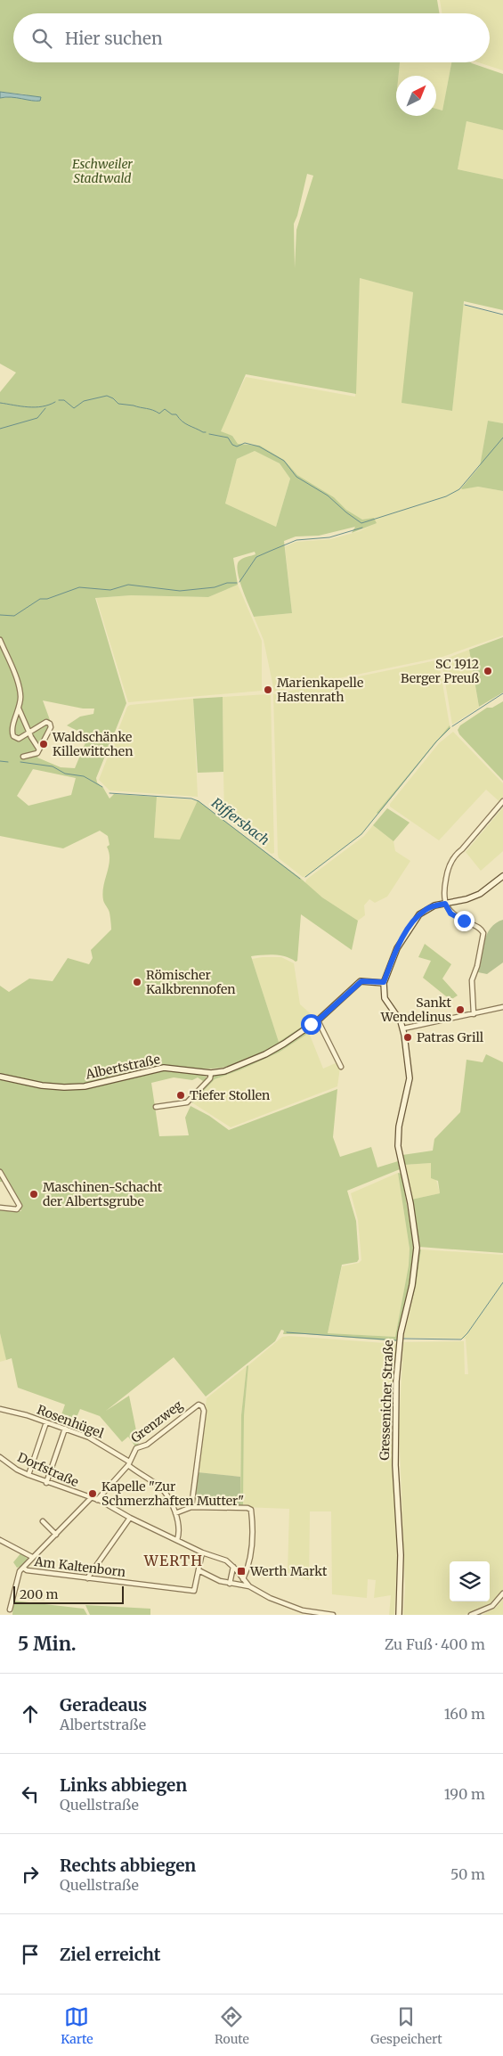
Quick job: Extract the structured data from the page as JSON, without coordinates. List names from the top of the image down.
{
  "streets": {
    "main road": ["Albertstraße", "Gressenicher Straße"],
    "street": [
      "Rosenhügel",
      "Grenzweg",
      "Dorfstraße",
      "Am Kaltenborn"
    ]
  },
  "crossings": [
    ["Albertstraße", "Gressenicher Straße"],
    ["Rosenhügel", "Grenzweg"],
    ["Grenzweg", "Dorfstraße"],
    ["Dorfstraße", "Am Kaltenborn"]
  ],
  "districts": ["WERTH"],
  "water": ["Riffersbach"],
  "parks": ["Eschweiler Stadtwald"],
  "places": {
    "other": [
      "SC 1912 Berger Preuß",
      "Marienkapelle Hastenrath",
      "Waldschänke Killewittchen",
      "Römischer Kalkbrennofen",
      "Sankt Wendelinus",
      "Patras Grill",
      "Tiefer Stollen",
      "Maschinen-Schacht der Albertsgrube",
      "Kapelle \"Zur Schmerzhaften Mutter\""
    ],
    "transit": ["Werth Markt"]
  },
  "scale_bar": "200 m",
  "north": "top right",
  "page": {
    "search": "Hier suchen",
    "scale": "200 m",
    "heading": ["5 Min.", "Zu Fuß · 400 m"],
    "list": [
      ["Geradeaus", "Albertstraße", "160 m"],
      ["Links abbiegen", "Quellstraße", "190 m"],
      ["Rechts abbiegen", "Quellstraße", "50 m"],
      "Ziel erreicht"
    ],
    "nav": ["Karte", "Route", "Gespeichert"]
  }
}
